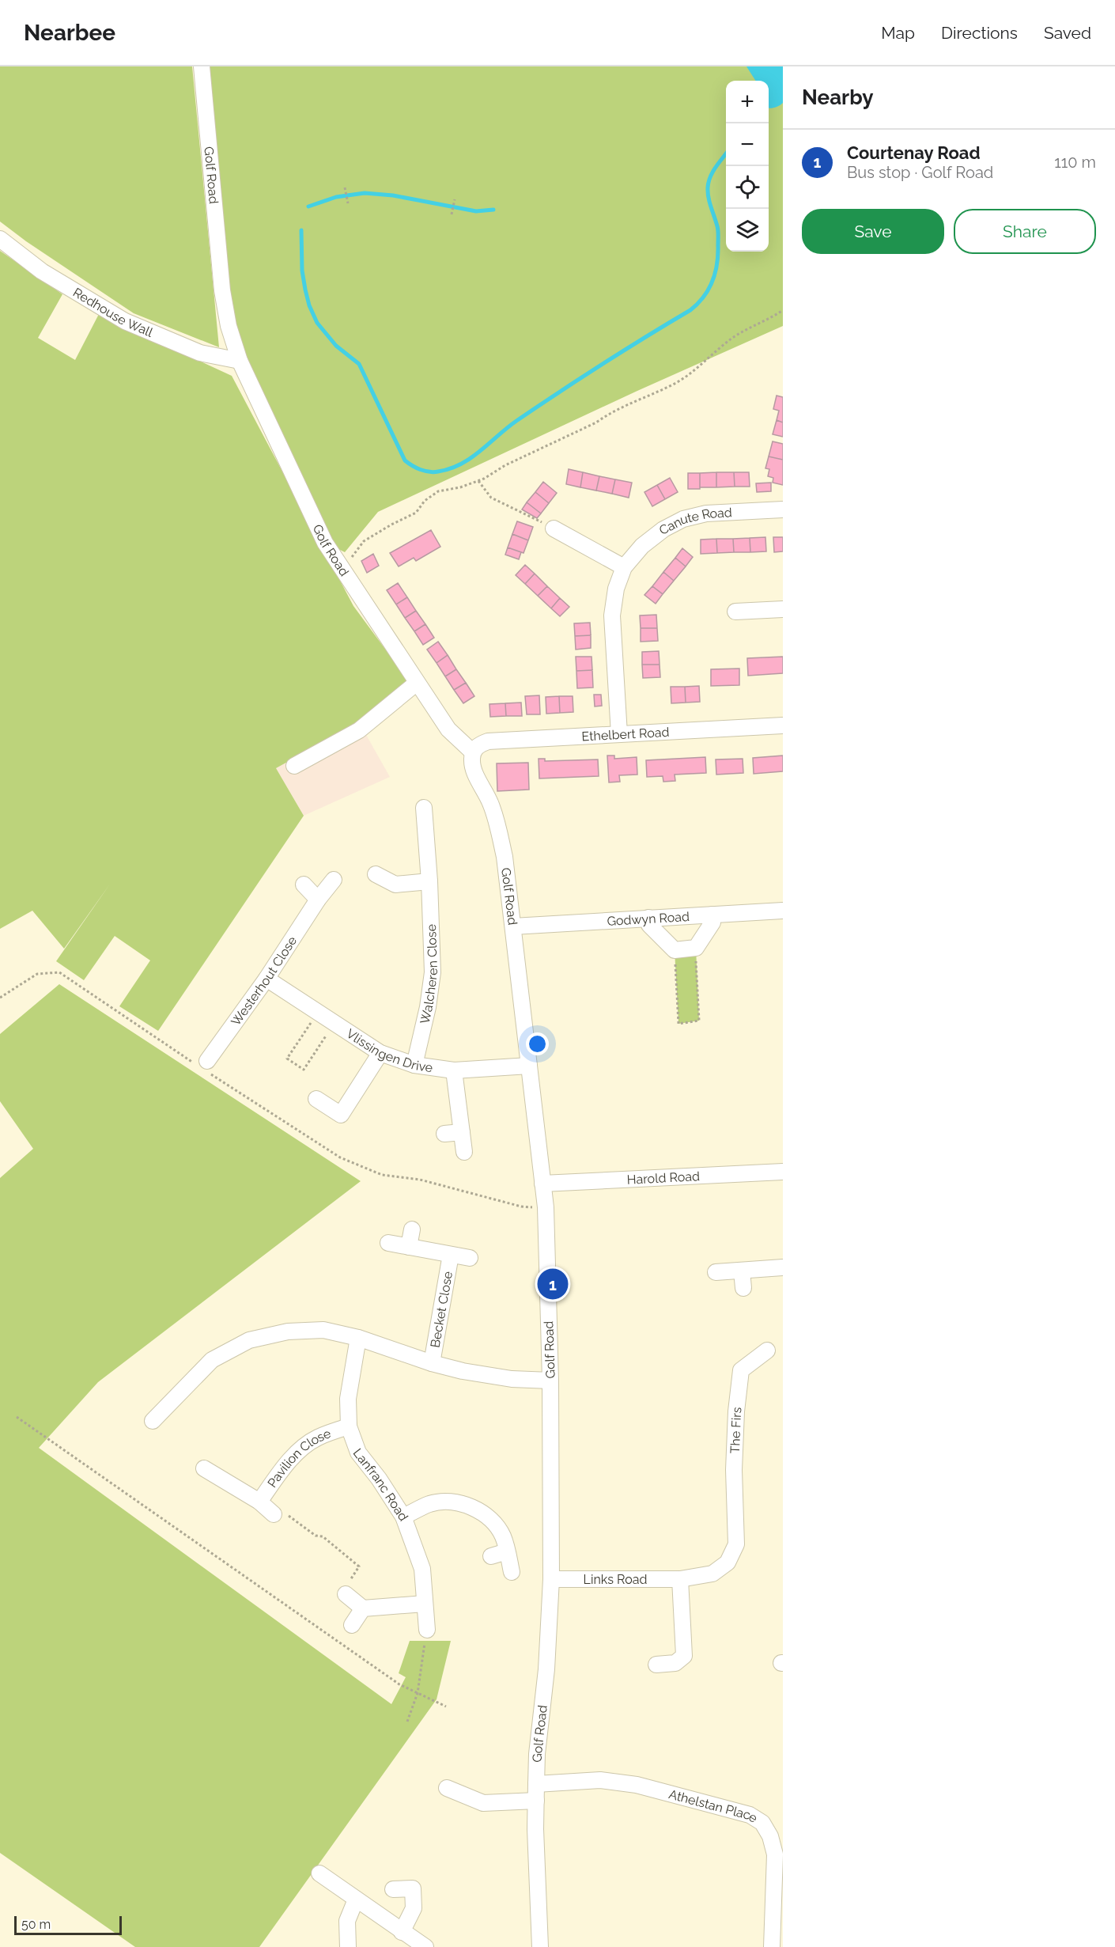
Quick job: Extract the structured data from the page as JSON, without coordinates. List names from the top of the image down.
{
  "streets": {
    "street": [
      "Golf Road",
      "Redhouse Wall",
      "Canute Road",
      "Ethelbert Road",
      "Godwyn Road",
      "Walcheren Close",
      "Westerhout Close",
      "Vlissingen Drive",
      "Harold Road",
      "Becket Close",
      "The Firs",
      "Pavilion Close",
      "Lanfranc Road",
      "Links Road",
      "Athelstan Place"
    ]
  },
  "crossings": [
    ["Golf Road", "Redhouse Wall"],
    ["Golf Road", "Ethelbert Road"],
    ["Golf Road", "Godwyn Road"],
    ["Golf Road", "Vlissingen Drive"],
    ["Golf Road", "Harold Road"],
    ["Golf Road", "Links Road"],
    ["Golf Road", "Athelstan Place"],
    ["Canute Road", "Ethelbert Road"],
    ["Walcheren Close", "Vlissingen Drive"],
    ["Westerhout Close", "Vlissingen Drive"],
    ["The Firs", "Links Road"],
    ["Pavilion Close", "Lanfranc Road"]
  ],
  "scale_bar": "50 m",
  "page": {
    "header": "Nearbee",
    "nav": ["Map", "Directions", "Saved"],
    "heading": "Nearby",
    "map_buttons": ["+", "−"],
    "list": [
      {
        "mark": "1",
        "name": "Courtenay Road",
        "note": "Bus stop · Golf Road",
        "value": "110 m"
      }
    ],
    "buttons": ["Save", "Share"],
    "pins": "1",
    "scale": "50 m"
  }
}
